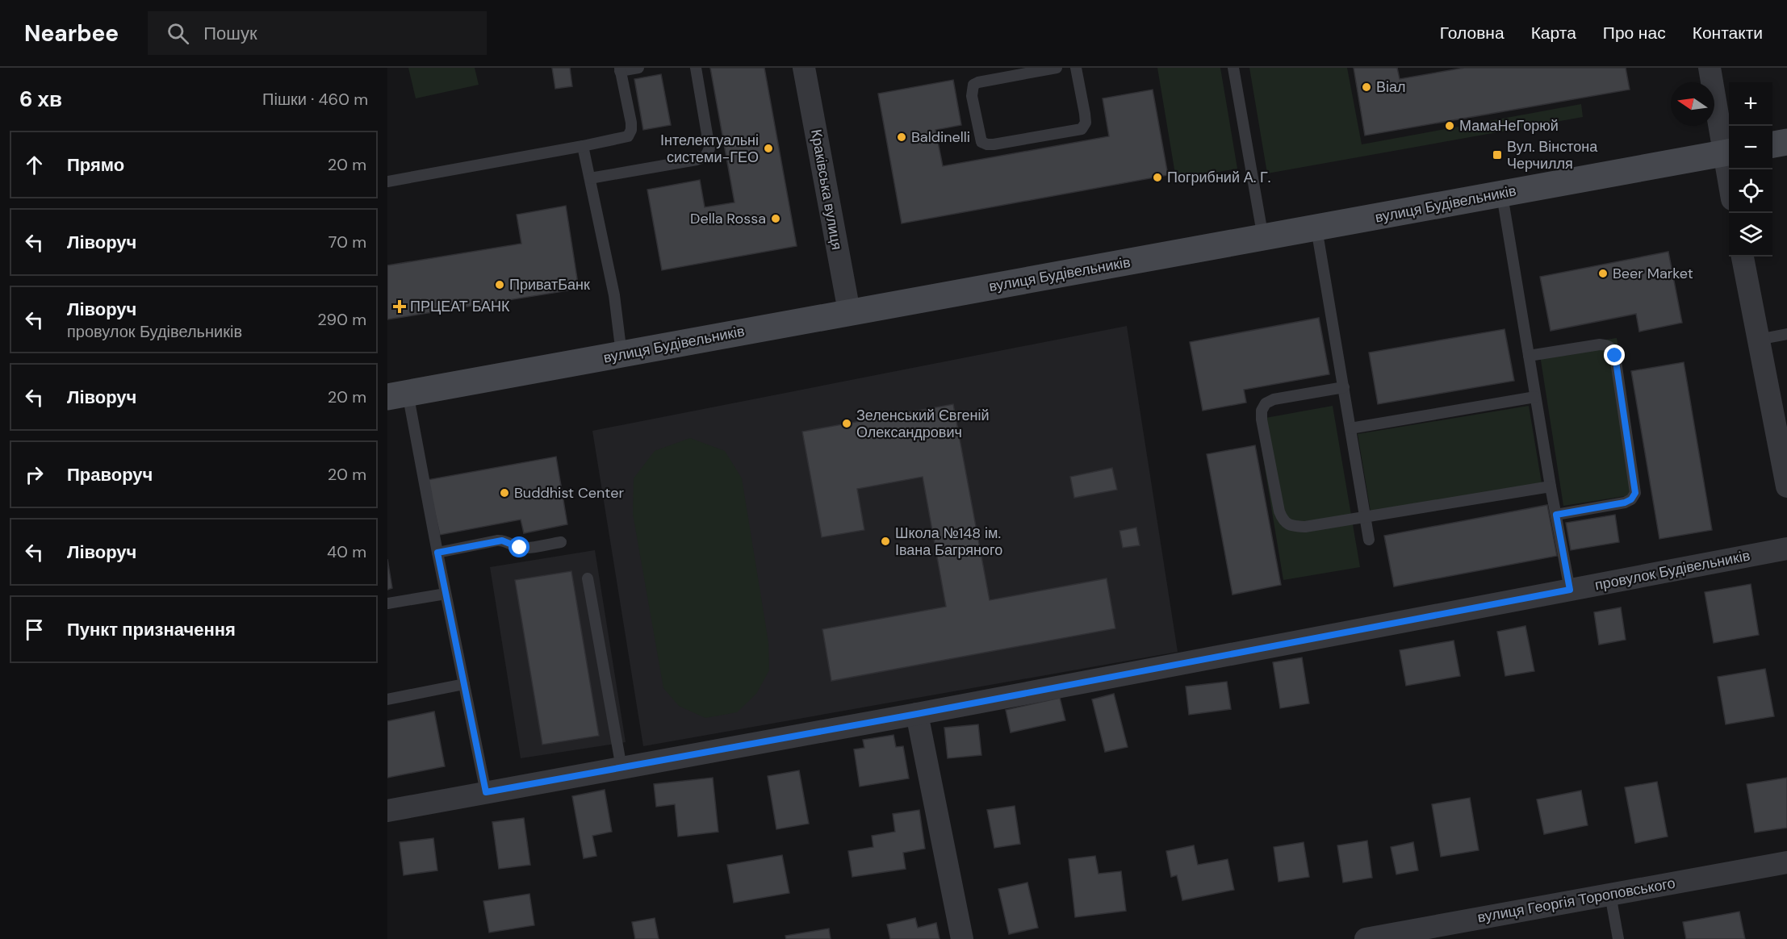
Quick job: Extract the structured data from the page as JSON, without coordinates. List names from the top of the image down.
{
  "streets": {
    "main road": ["вулиця Будівельників"],
    "street": ["Краківська вулиця", "провулок Будівельників", "вулиця Георгія Тороповського"]
  },
  "crossings": [
    ["Краківська вулиця", "вулиця Будівельників"]
  ],
  "places": {
    "other": [
      "Віал",
      "МамаНеГорюй",
      "Baldinelli",
      "Інтелектуальні системи-ГЕО",
      "Погрибний А. Г.",
      "Della Rossa",
      "Beer Market",
      "ПриватБанк",
      "Зеленський Євгеній Олександрович",
      "Buddhist Center",
      "Школа №148 ім. Івана Багряного"
    ],
    "transit": ["Вул. Вінстона Черчилля"],
    "health": ["ПРЦЕАТ БАНК"]
  },
  "north": "left",
  "page": {
    "header": "Nearbee",
    "search": "Пошук",
    "nav": [
      "Головна",
      "Карта",
      "Про нас",
      "Контакти"
    ],
    "heading": ["6 хв", "Пішки · 460 m"],
    "map_buttons": ["+", "−"],
    "list": [
      ["Прямо", "20 m"],
      ["Ліворуч", "70 m"],
      ["Ліворуч", "провулок Будівельників", "290 m"],
      ["Ліворуч", "20 m"],
      ["Праворуч", "20 m"],
      ["Ліворуч", "40 m"],
      "Пункт призначення"
    ]
  }
}
